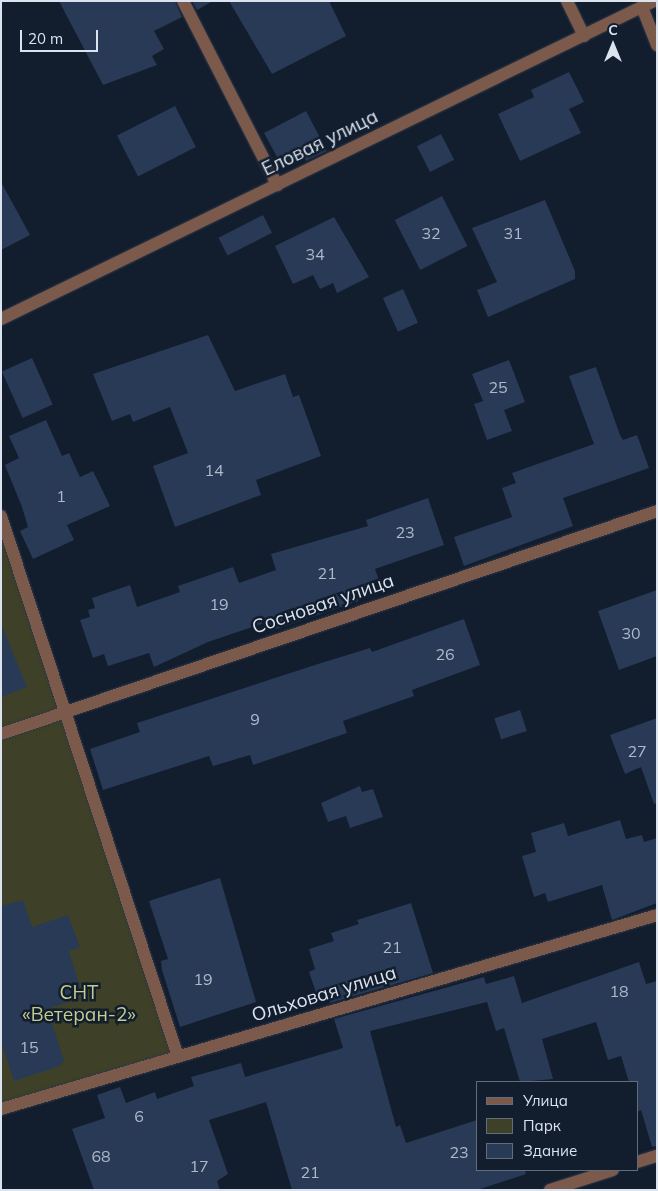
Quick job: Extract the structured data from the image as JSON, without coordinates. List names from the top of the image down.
{
  "streets": {
    "street": ["Еловая улица", "Сосновая улица", "Ольховая улица"]
  },
  "parks": ["СНТ «Ветеран-2»"],
  "house_numbers": [
    "32",
    "31",
    "34",
    "25",
    "14",
    "1",
    "23",
    "21",
    "19",
    "30",
    "26",
    "9",
    "27",
    "21",
    "19",
    "18",
    "15",
    "6",
    "23",
    "68",
    "17",
    "21"
  ],
  "legend": ["Улица", "Парк", "Здание"],
  "scale_bar": "20 m",
  "north": "top"
}
